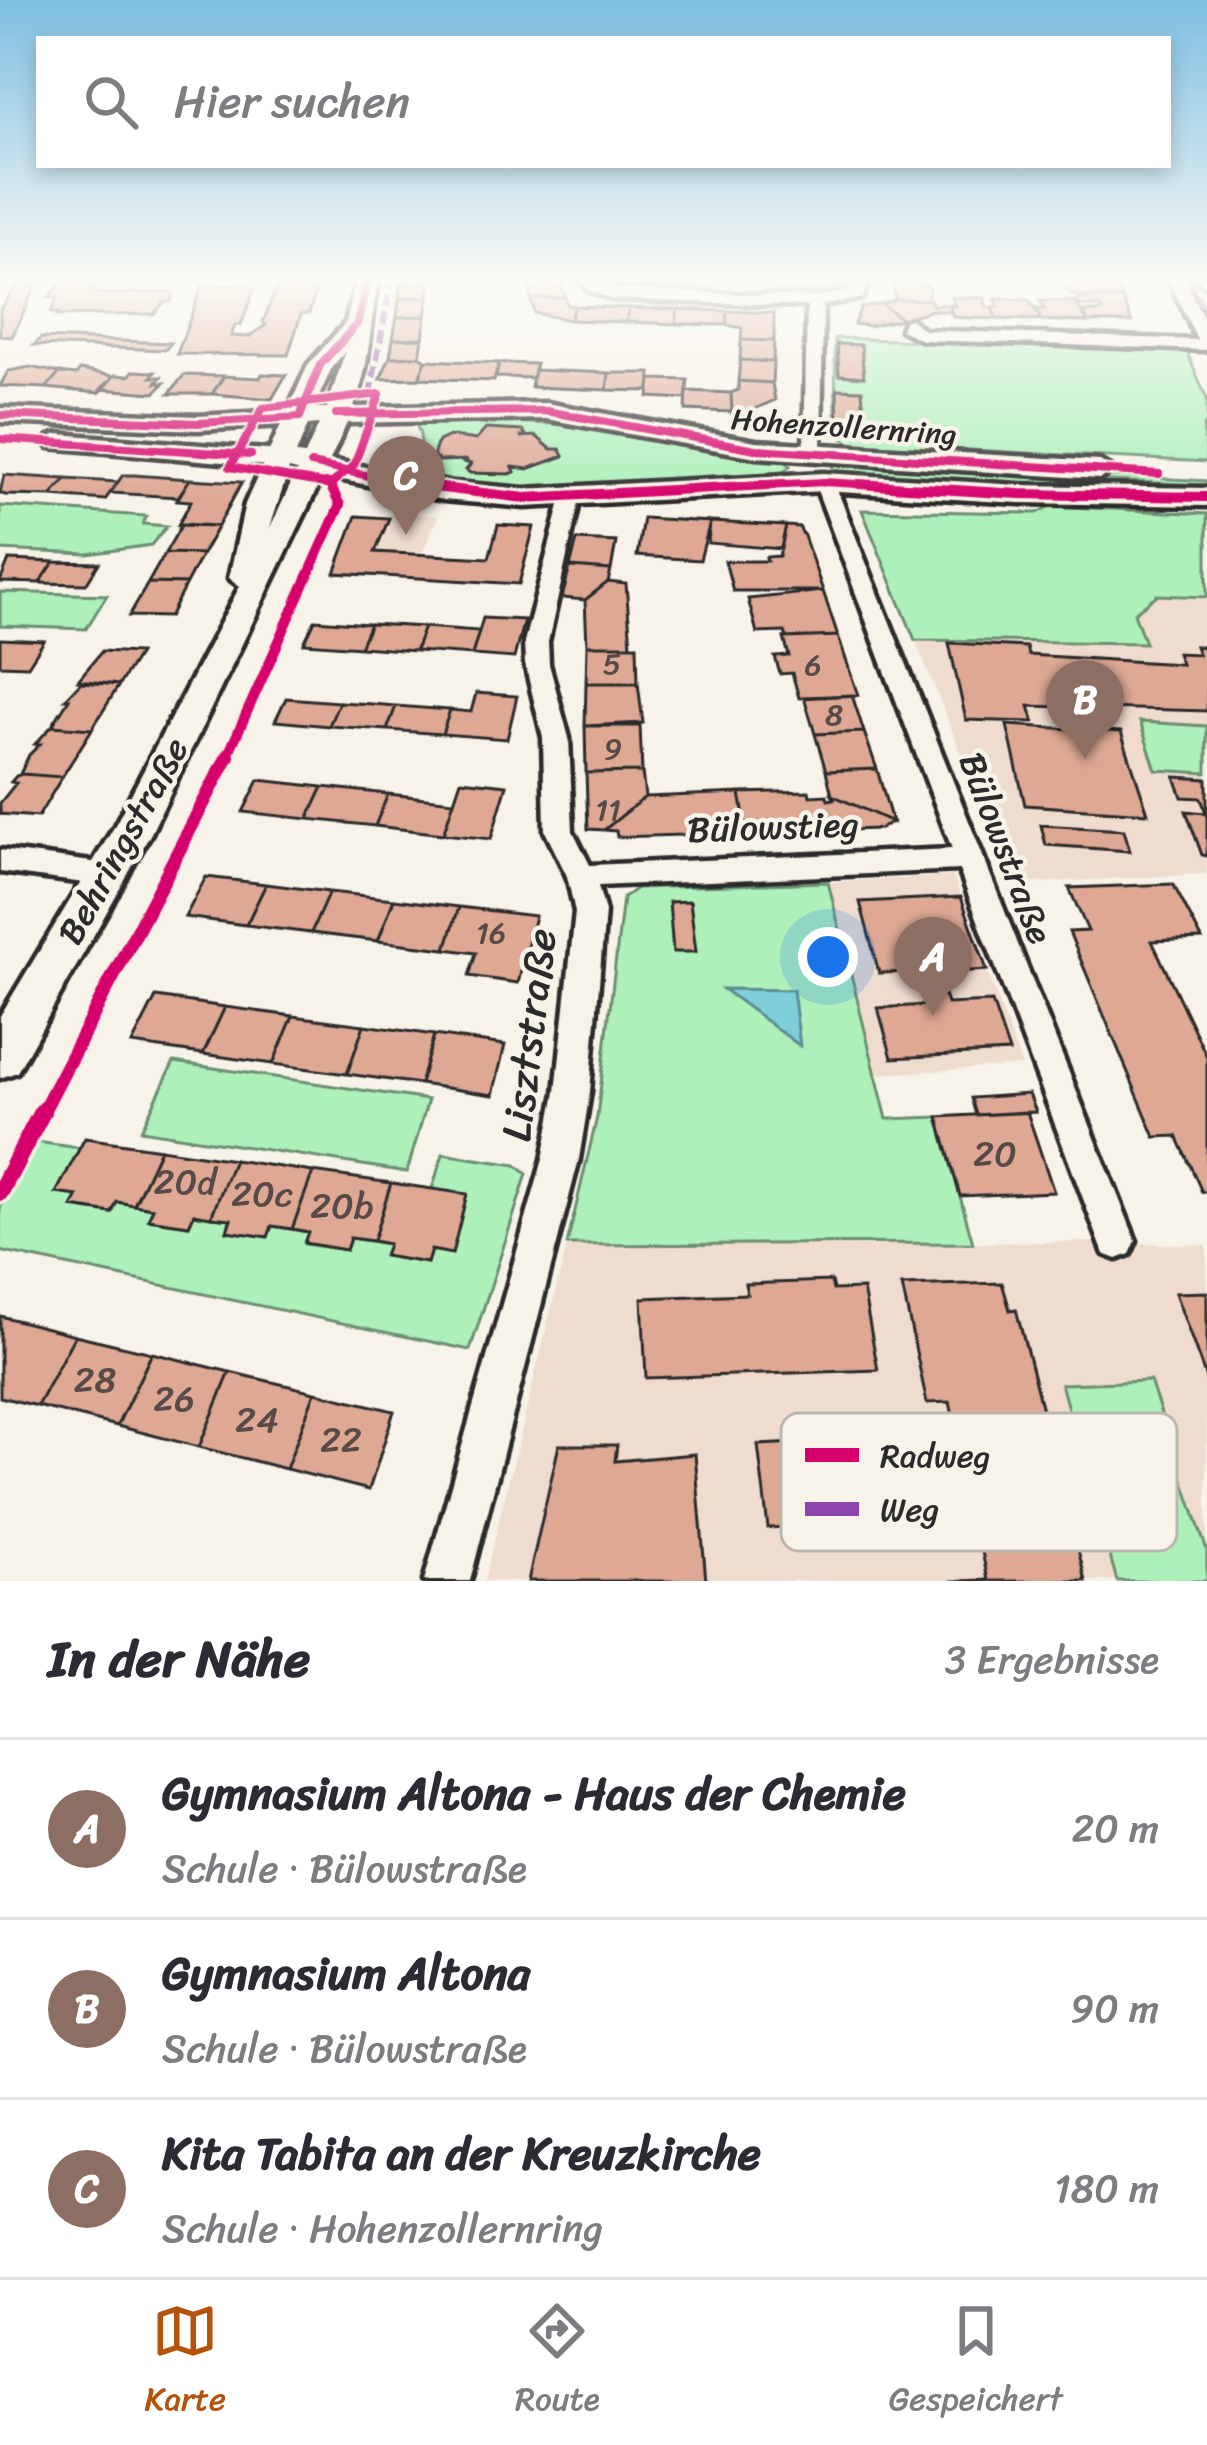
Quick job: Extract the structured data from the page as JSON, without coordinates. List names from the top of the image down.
{
  "streets": {
    "main road": ["Hohenzollernring", "Behringstraße"],
    "street": ["Bülowstieg", "Bülowstraße", "Lisztstraße"]
  },
  "crossings": [
    ["Hohenzollernring", "Behringstraße"],
    ["Hohenzollernring", "Bülowstraße"],
    ["Hohenzollernring", "Lisztstraße"],
    ["Bülowstieg", "Bülowstraße"],
    ["Bülowstieg", "Lisztstraße"]
  ],
  "house_numbers": [
    "5",
    "6",
    "8",
    "9",
    "11",
    "16",
    "20",
    "20d",
    "20c",
    "20b",
    "28",
    "26",
    "24",
    "22"
  ],
  "legend": ["Radweg", "Weg"],
  "page": {
    "search": "Hier suchen",
    "pins": ["C", "B", "A"],
    "heading": ["In der Nähe", "3 Ergebnisse"],
    "list": [
      {
        "mark": "A",
        "name": "Gymnasium Altona - Haus der Chemie",
        "note": "Schule · Bülowstraße",
        "value": "20 m"
      },
      {
        "mark": "B",
        "name": "Gymnasium Altona",
        "note": "Schule · Bülowstraße",
        "value": "90 m"
      },
      {
        "mark": "C",
        "name": "Kita Tabita an der Kreuzkirche",
        "note": "Schule · Hohenzollernring",
        "value": "180 m"
      }
    ],
    "nav": ["Karte", "Route", "Gespeichert"]
  }
}
